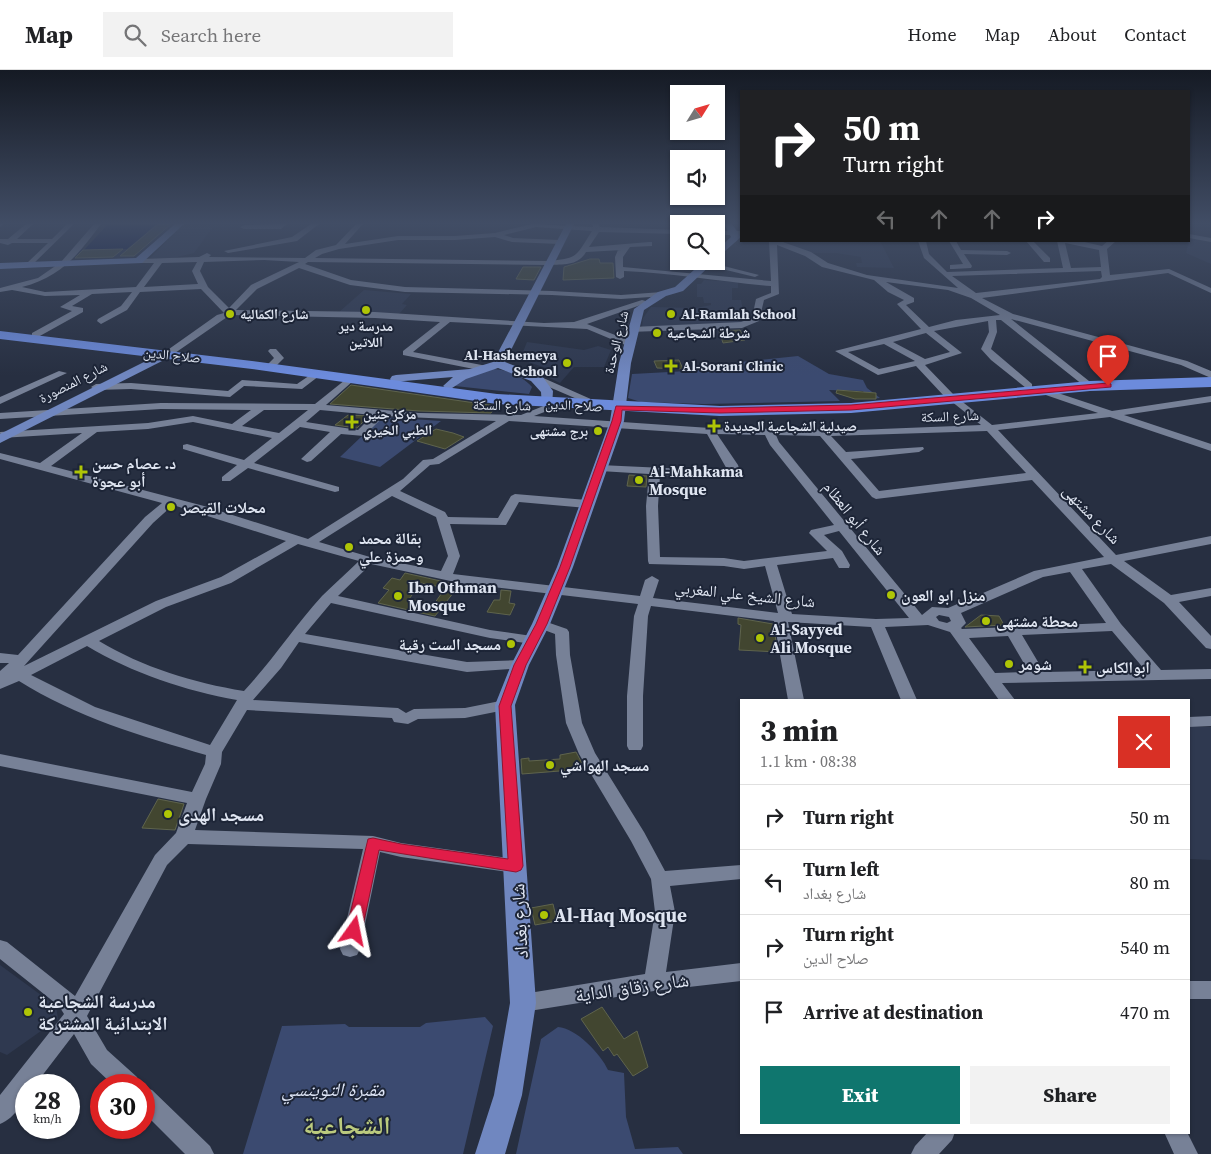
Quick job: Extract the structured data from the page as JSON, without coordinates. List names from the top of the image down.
{
  "streets": {
    "highway": ["صلاح الدين"],
    "main road": ["شارع الوحدة", "شارع بغداد"],
    "street": [
      "شارع السكة",
      "شارع مشتهى",
      "شارع أبو العظام",
      "شارع الشيخ علي المغربي",
      "شارع زقاق الداية"
    ]
  },
  "crossings": [
    ["شارع الوحدة", "صلاح الدين"],
    ["شارع الوحدة", "شارع بغداد"],
    ["صلاح الدين", "شارع مشتهى"],
    ["صلاح الدين", "شارع بغداد"],
    ["شارع السكة", "شارع مشتهى"],
    ["شارع السكة", "شارع أبو العظام"],
    ["شارع السكة", "شارع بغداد"],
    ["شارع أبو العظام", "شارع الشيخ علي المغربي"],
    ["شارع الشيخ علي المغربي", "شارع بغداد"],
    ["شارع بغداد", "شارع زقاق الداية"]
  ],
  "districts": ["الشجاعية"],
  "parks": ["مقبرة التوينسي"],
  "places": {
    "other": [
      "مدرسة دير اللاتين",
      "شارع الكماليه",
      "Al-Ramlah School",
      "شرطة الشجاعية",
      "Al-Hashemeya School",
      "برج مشتهى",
      "Al-Mahkama Mosque",
      "محلات القيصر",
      "بقالة محمد وحمزة علي",
      "منزل ابو العون",
      "Ibn Othman Mosque",
      "محطة مشتهى",
      "Al-Sayyed Ali Mosque",
      "مسجد الست رقية",
      "شومر",
      "مسجد الهواشي",
      "مسجد الهدى",
      "Al-Haq Mosque",
      "مدرسة الشجاعية الابتدائية المشتركة"
    ],
    "health": [
      "Al-Sorani Clinic",
      "مركز جنين الطبي الخيري",
      "صيدلية الشجاعية الجديدة",
      "د. عصام حسن أبو عجوة",
      "ابوالكاس"
    ]
  },
  "north": "top right",
  "page": {
    "header": "Map",
    "search": "Search here",
    "nav": [
      "Home",
      "Map",
      "About",
      "Contact"
    ],
    "turn": ["50 m", "Turn right"],
    "heading": ["3 min", "1.1 km · 08:38"],
    "list": [
      {
        "name": "Turn right",
        "value": "50 m"
      },
      {
        "name": "Turn left",
        "note": "شارع بغداد",
        "value": "80 m"
      },
      {
        "name": "Turn right",
        "note": "صلاح الدين",
        "value": "540 m"
      },
      {
        "name": "Arrive at destination",
        "value": "470 m"
      }
    ],
    "buttons": ["Exit", "Share"],
    "speed": "28 km/h",
    "limit": "30"
  }
}
